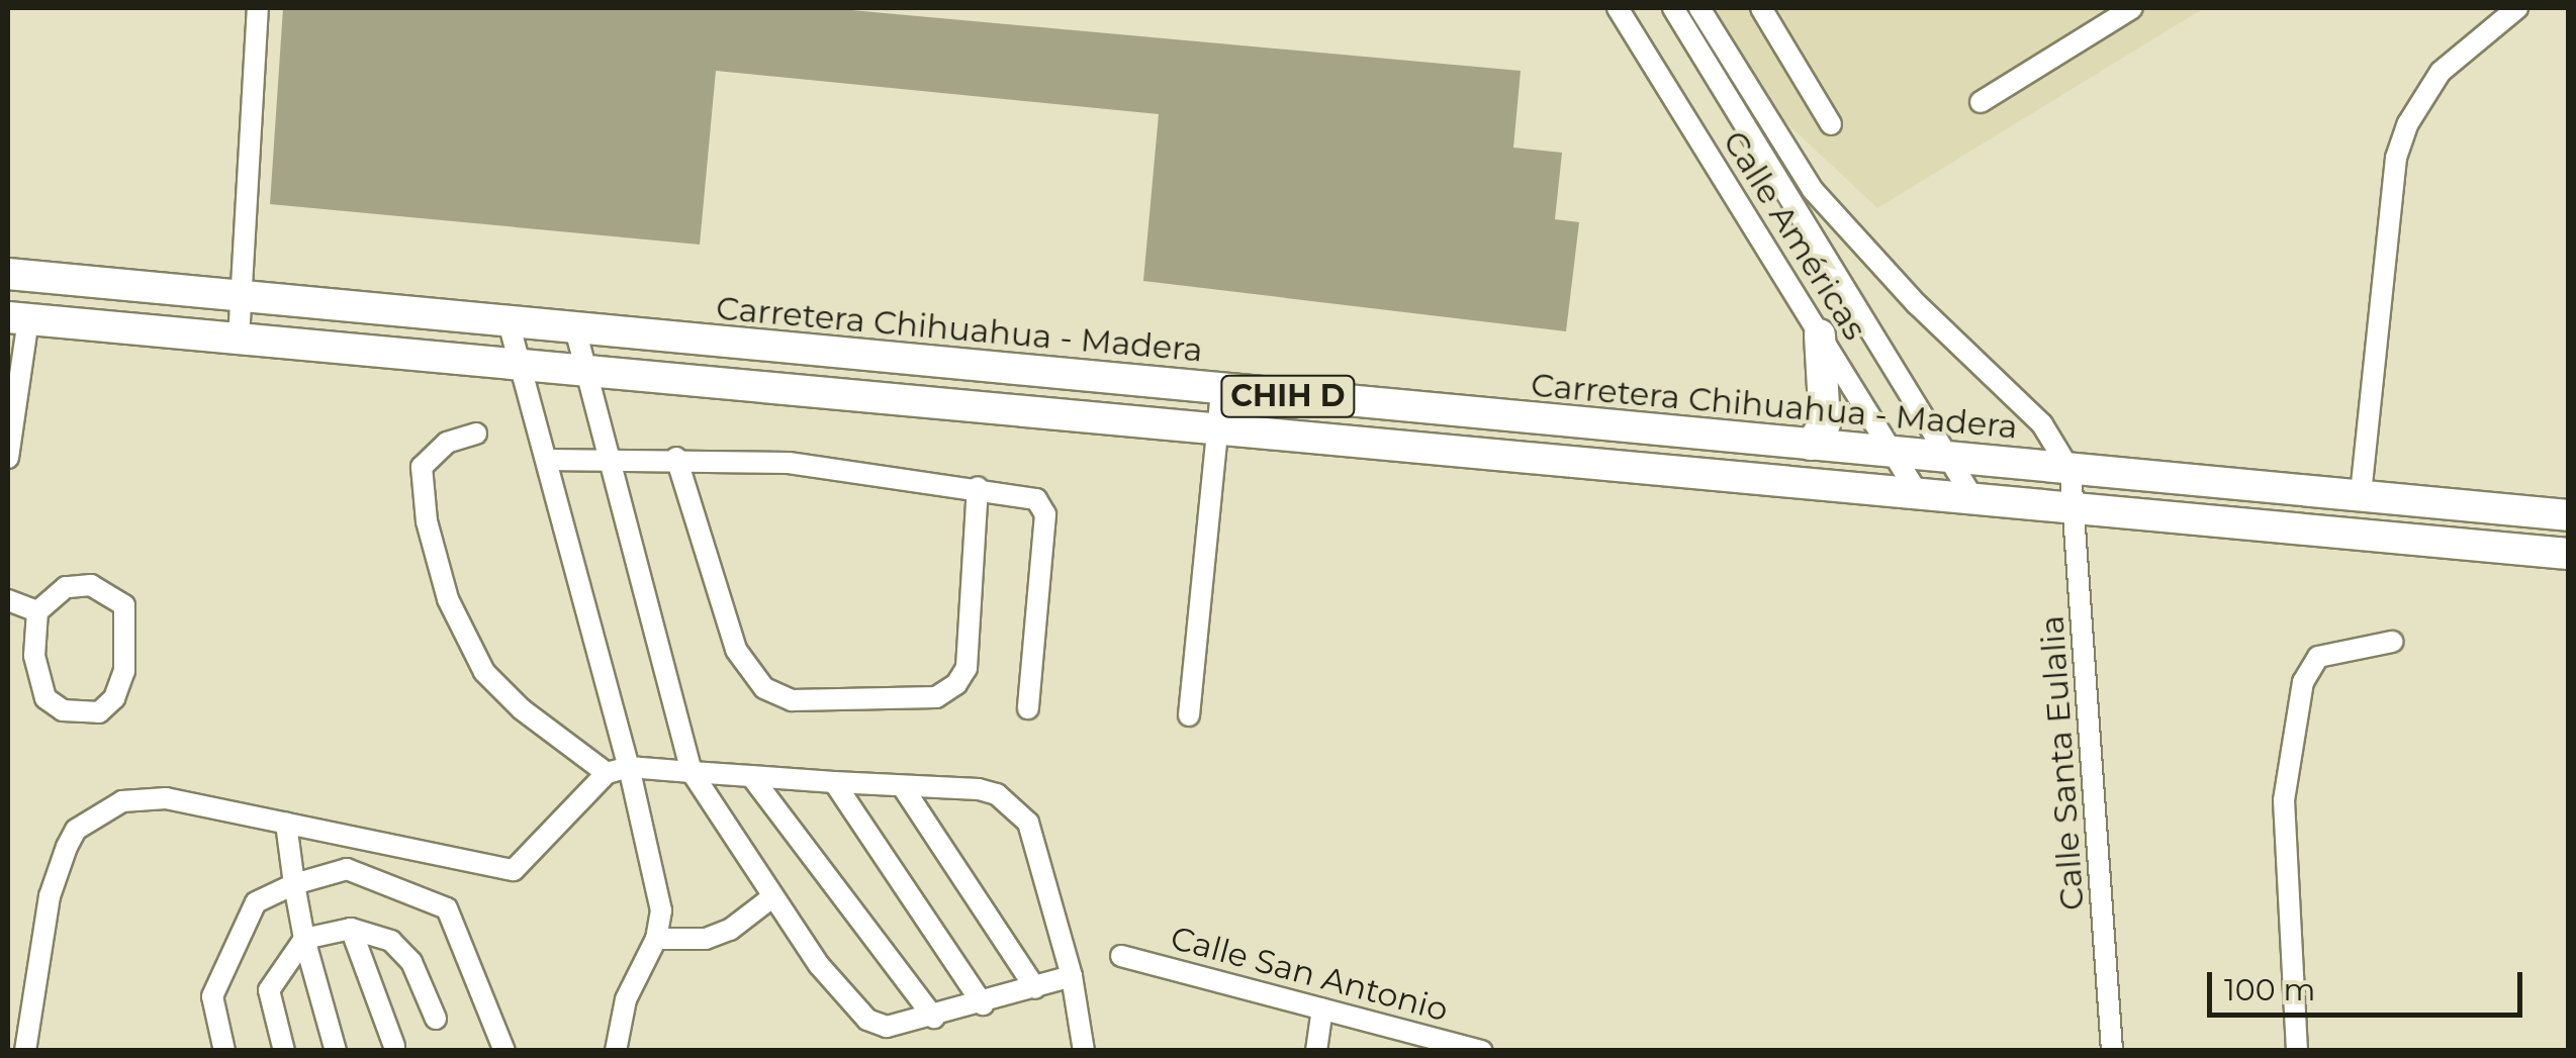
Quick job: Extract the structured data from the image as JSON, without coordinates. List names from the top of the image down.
{
  "streets": {
    "highway": ["Carretera Chihuahua - Madera", "CHIH D"],
    "street": ["Calle Américas", "Calle Santa Eulalia", "Calle San Antonio"]
  },
  "crossings": [
    ["Calle Américas", "Carretera Chihuahua - Madera"],
    ["Calle Américas", "CHIH D"],
    ["Carretera Chihuahua - Madera", "Calle Santa Eulalia"],
    ["CHIH D", "Calle Santa Eulalia"]
  ],
  "scale_bar": "100 m"
}
